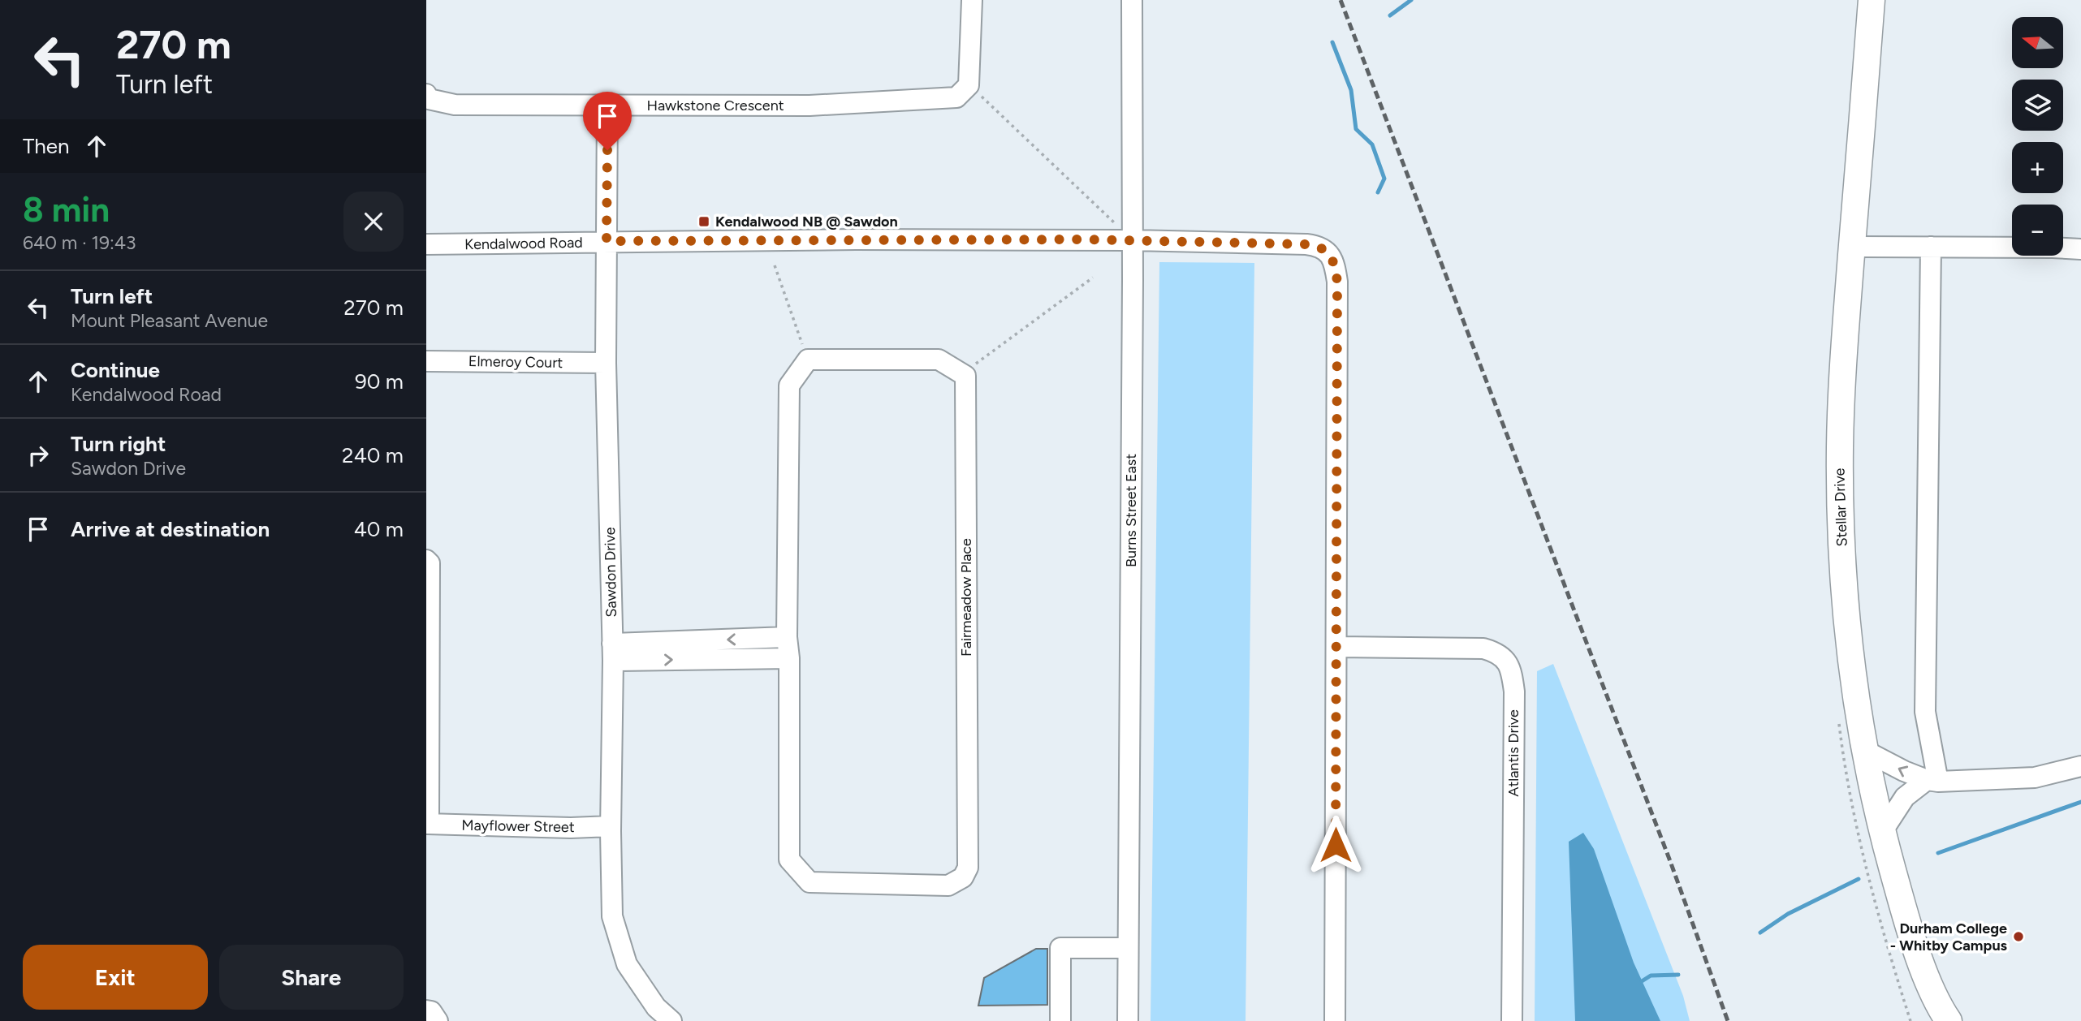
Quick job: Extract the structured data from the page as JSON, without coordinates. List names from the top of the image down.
{
  "streets": {
    "main road": ["Stellar Drive"],
    "street": [
      "Hawkstone Crescent",
      "Kendalwood Road",
      "Elmeroy Court",
      "Burns Street East",
      "Sawdon Drive",
      "Fairmeadow Place",
      "Atlantis Drive",
      "Mayflower Street"
    ]
  },
  "crossings": [
    ["Hawkstone Crescent", "Sawdon Drive"],
    ["Kendalwood Road", "Burns Street East"],
    ["Kendalwood Road", "Sawdon Drive"],
    ["Kendalwood Road", "Atlantis Drive"],
    ["Elmeroy Court", "Sawdon Drive"],
    ["Sawdon Drive", "Mayflower Street"]
  ],
  "places": {
    "transit": ["Kendalwood NB @ Sawdon"],
    "other": ["Durham College - Whitby Campus"]
  },
  "north": "left",
  "page": {
    "turn": ["270 m", "Turn left"],
    "map_buttons": ["+", "−"],
    "then": "Then",
    "heading": ["8 min", "640 m · 19:43"],
    "list": [
      {
        "name": "Turn left",
        "note": "Mount Pleasant Avenue",
        "value": "270 m"
      },
      {
        "name": "Continue",
        "note": "Kendalwood Road",
        "value": "90 m"
      },
      {
        "name": "Turn right",
        "note": "Sawdon Drive",
        "value": "240 m"
      },
      {
        "name": "Arrive at destination",
        "value": "40 m"
      }
    ],
    "buttons": ["Exit", "Share"]
  }
}
